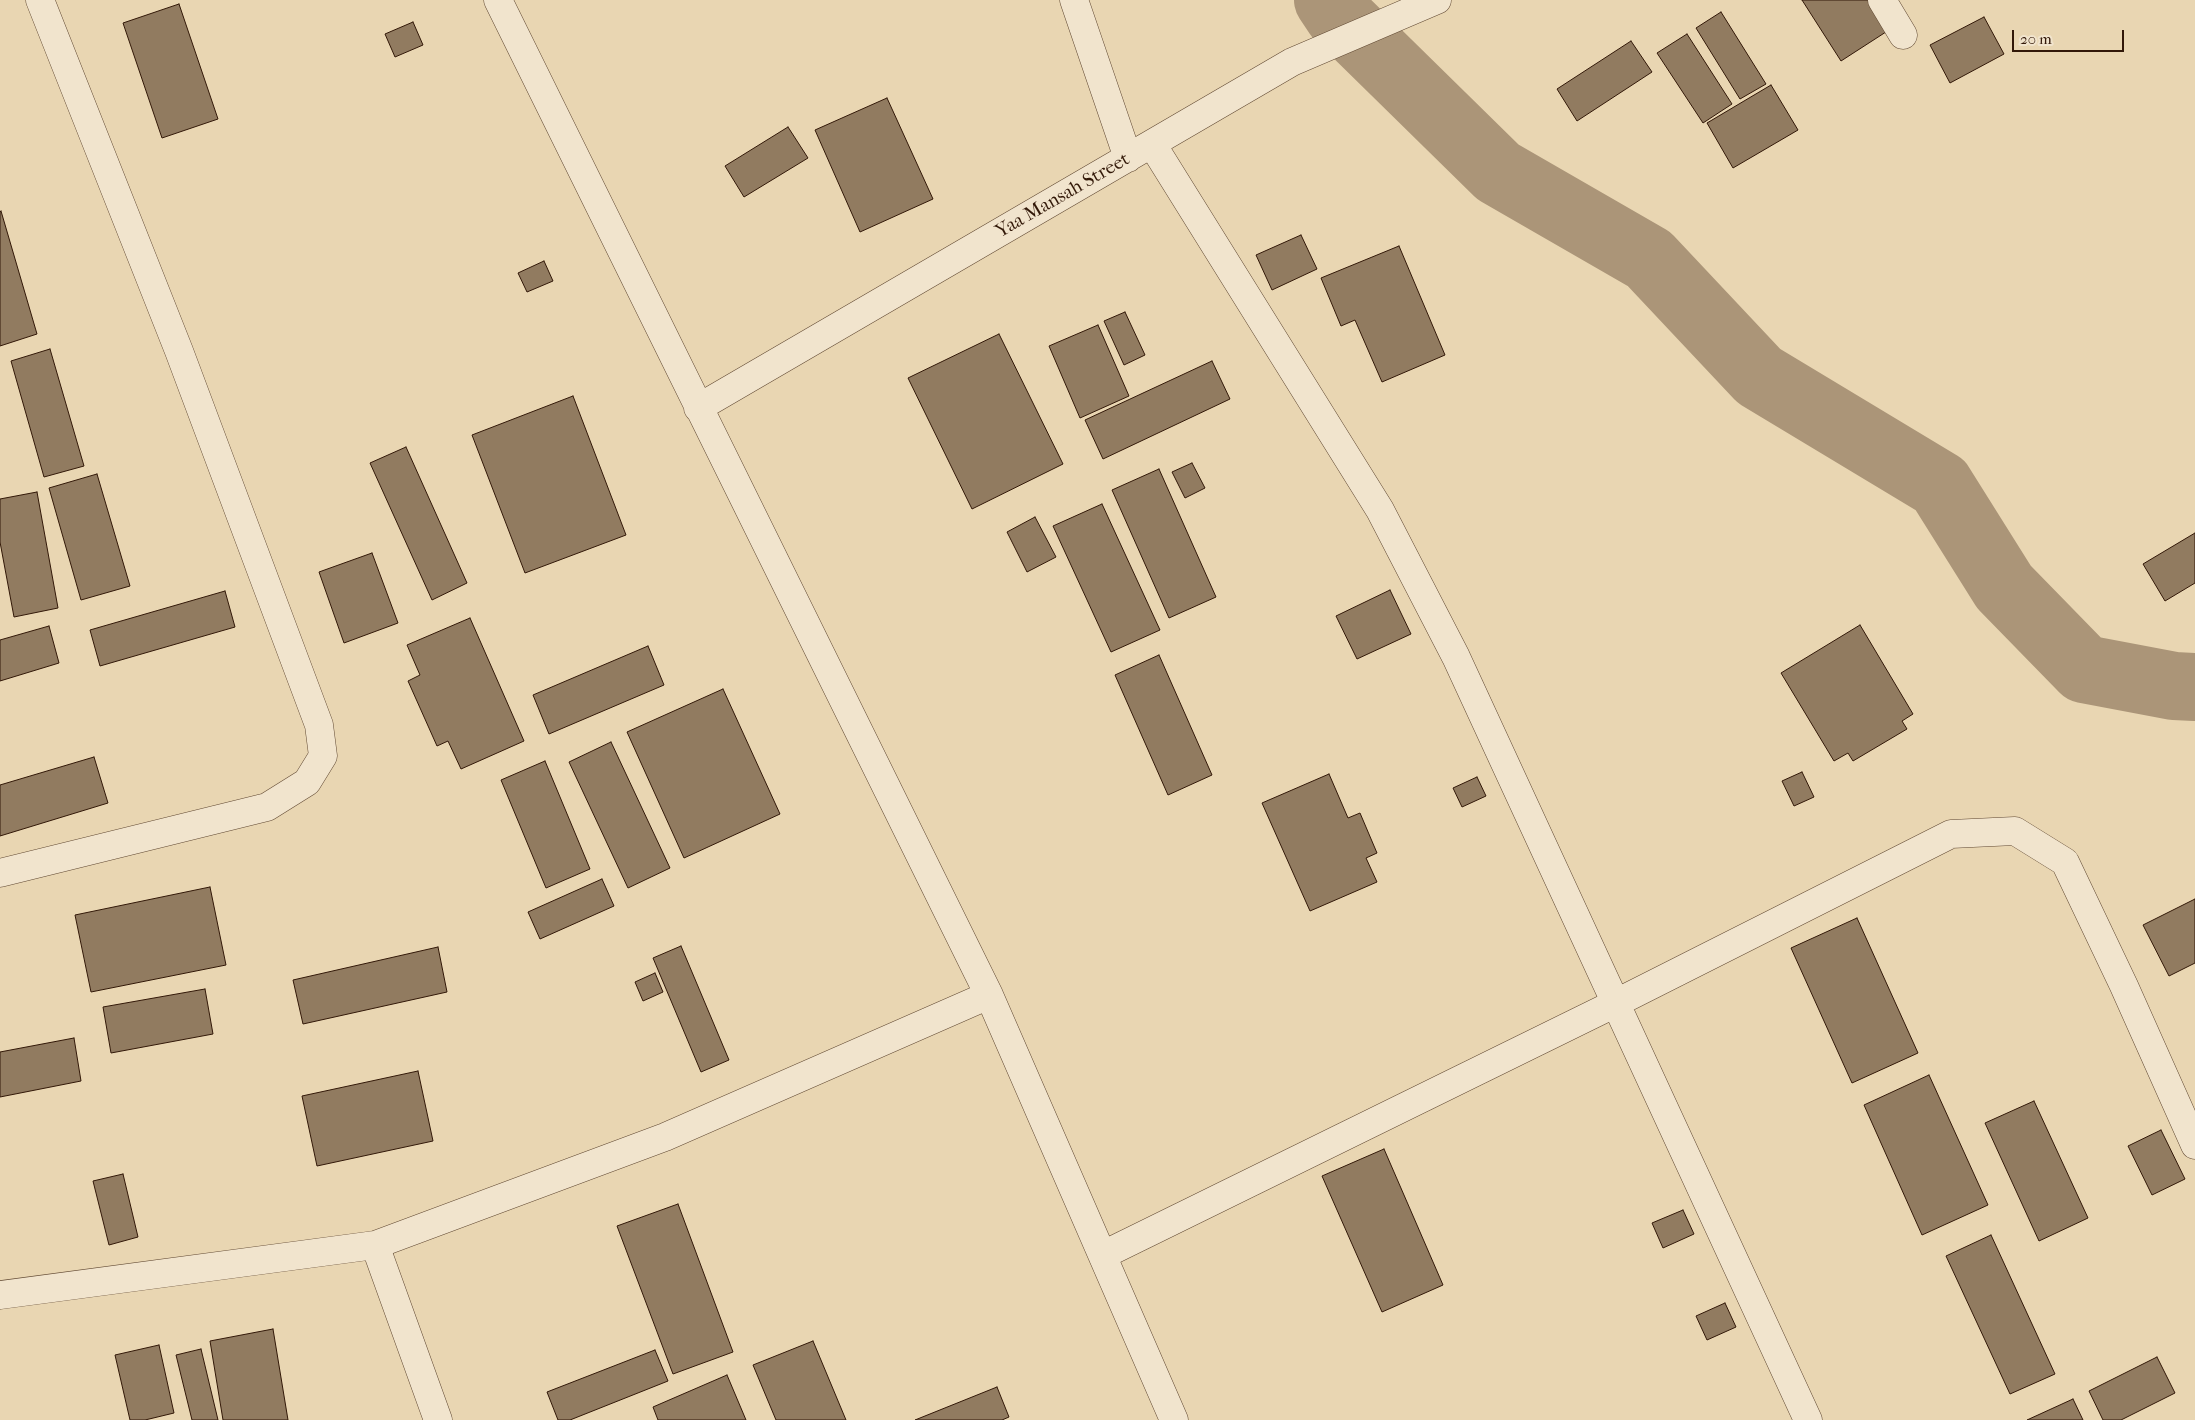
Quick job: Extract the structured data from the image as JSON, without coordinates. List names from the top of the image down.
{
  "streets": {
    "street": ["Yaa Mansah Street"]
  },
  "scale_bar": "20 m"
}
